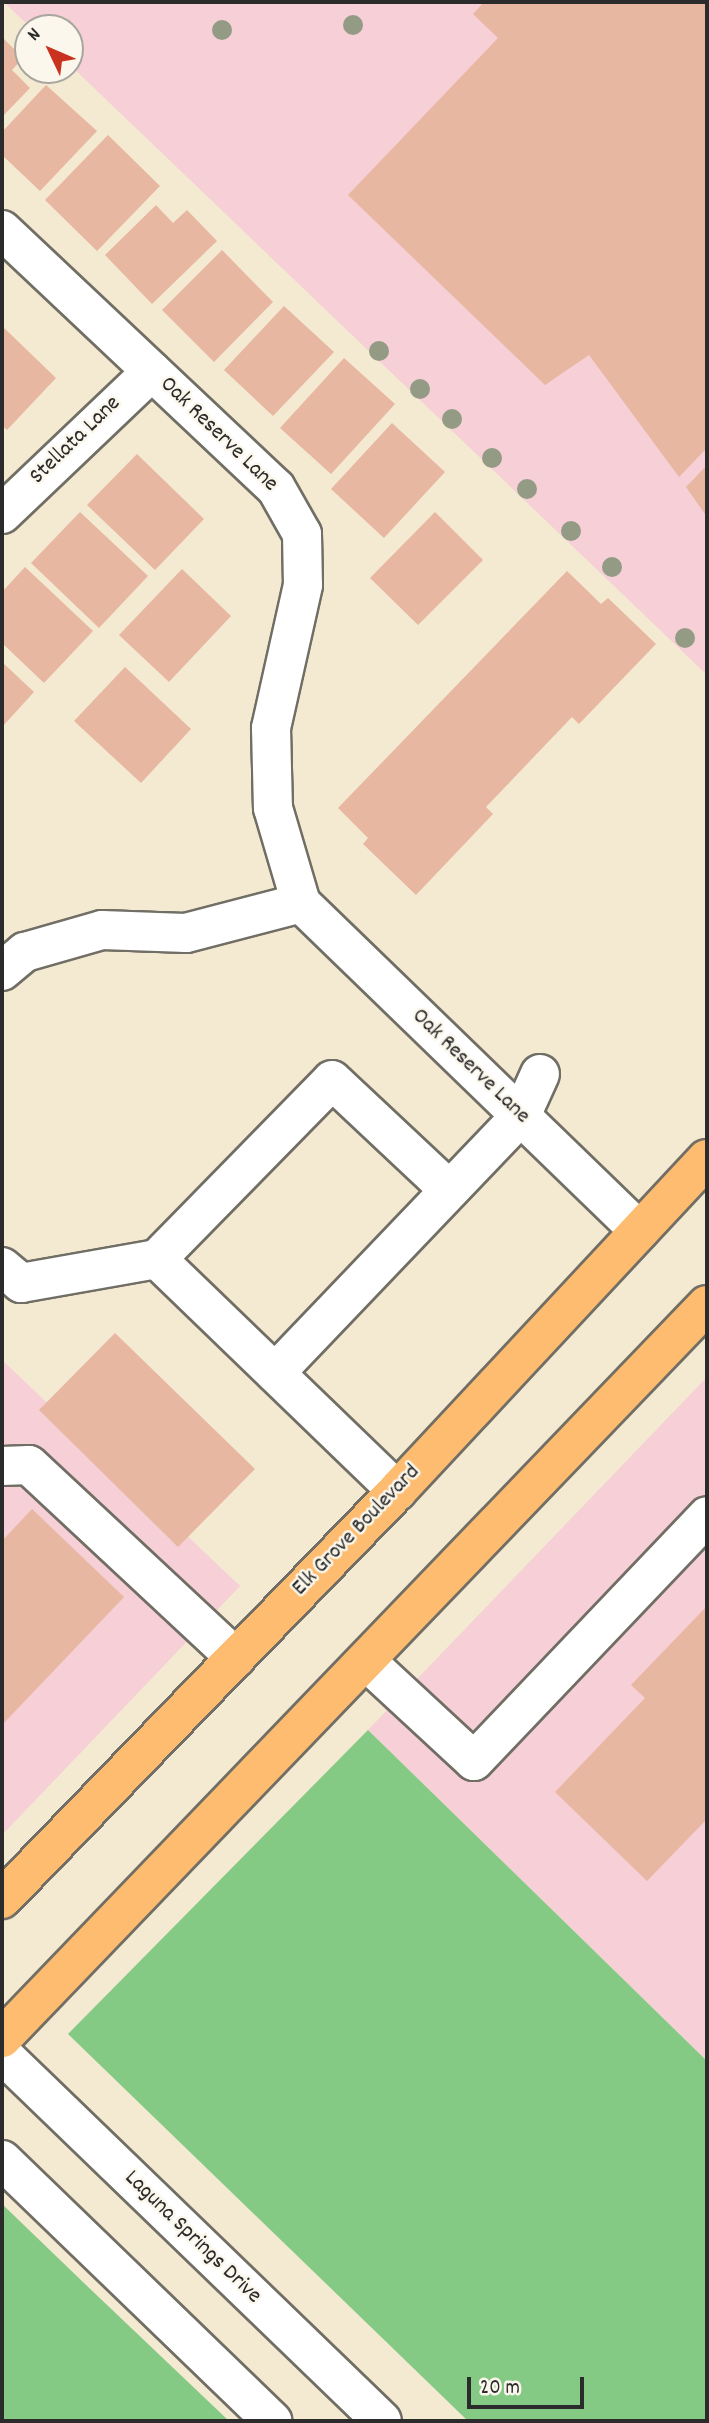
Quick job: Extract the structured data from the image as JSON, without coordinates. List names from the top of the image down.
{
  "streets": {
    "main road": ["Elk Grove Boulevard"],
    "street": ["Oak Reserve Lane", "Stellata Lane", "Laguna Springs Drive"]
  },
  "crossings": [
    ["Oak Reserve Lane", "Stellata Lane"],
    ["Oak Reserve Lane", "Elk Grove Boulevard"]
  ],
  "scale_bar": "20 m",
  "north": "top left"
}
